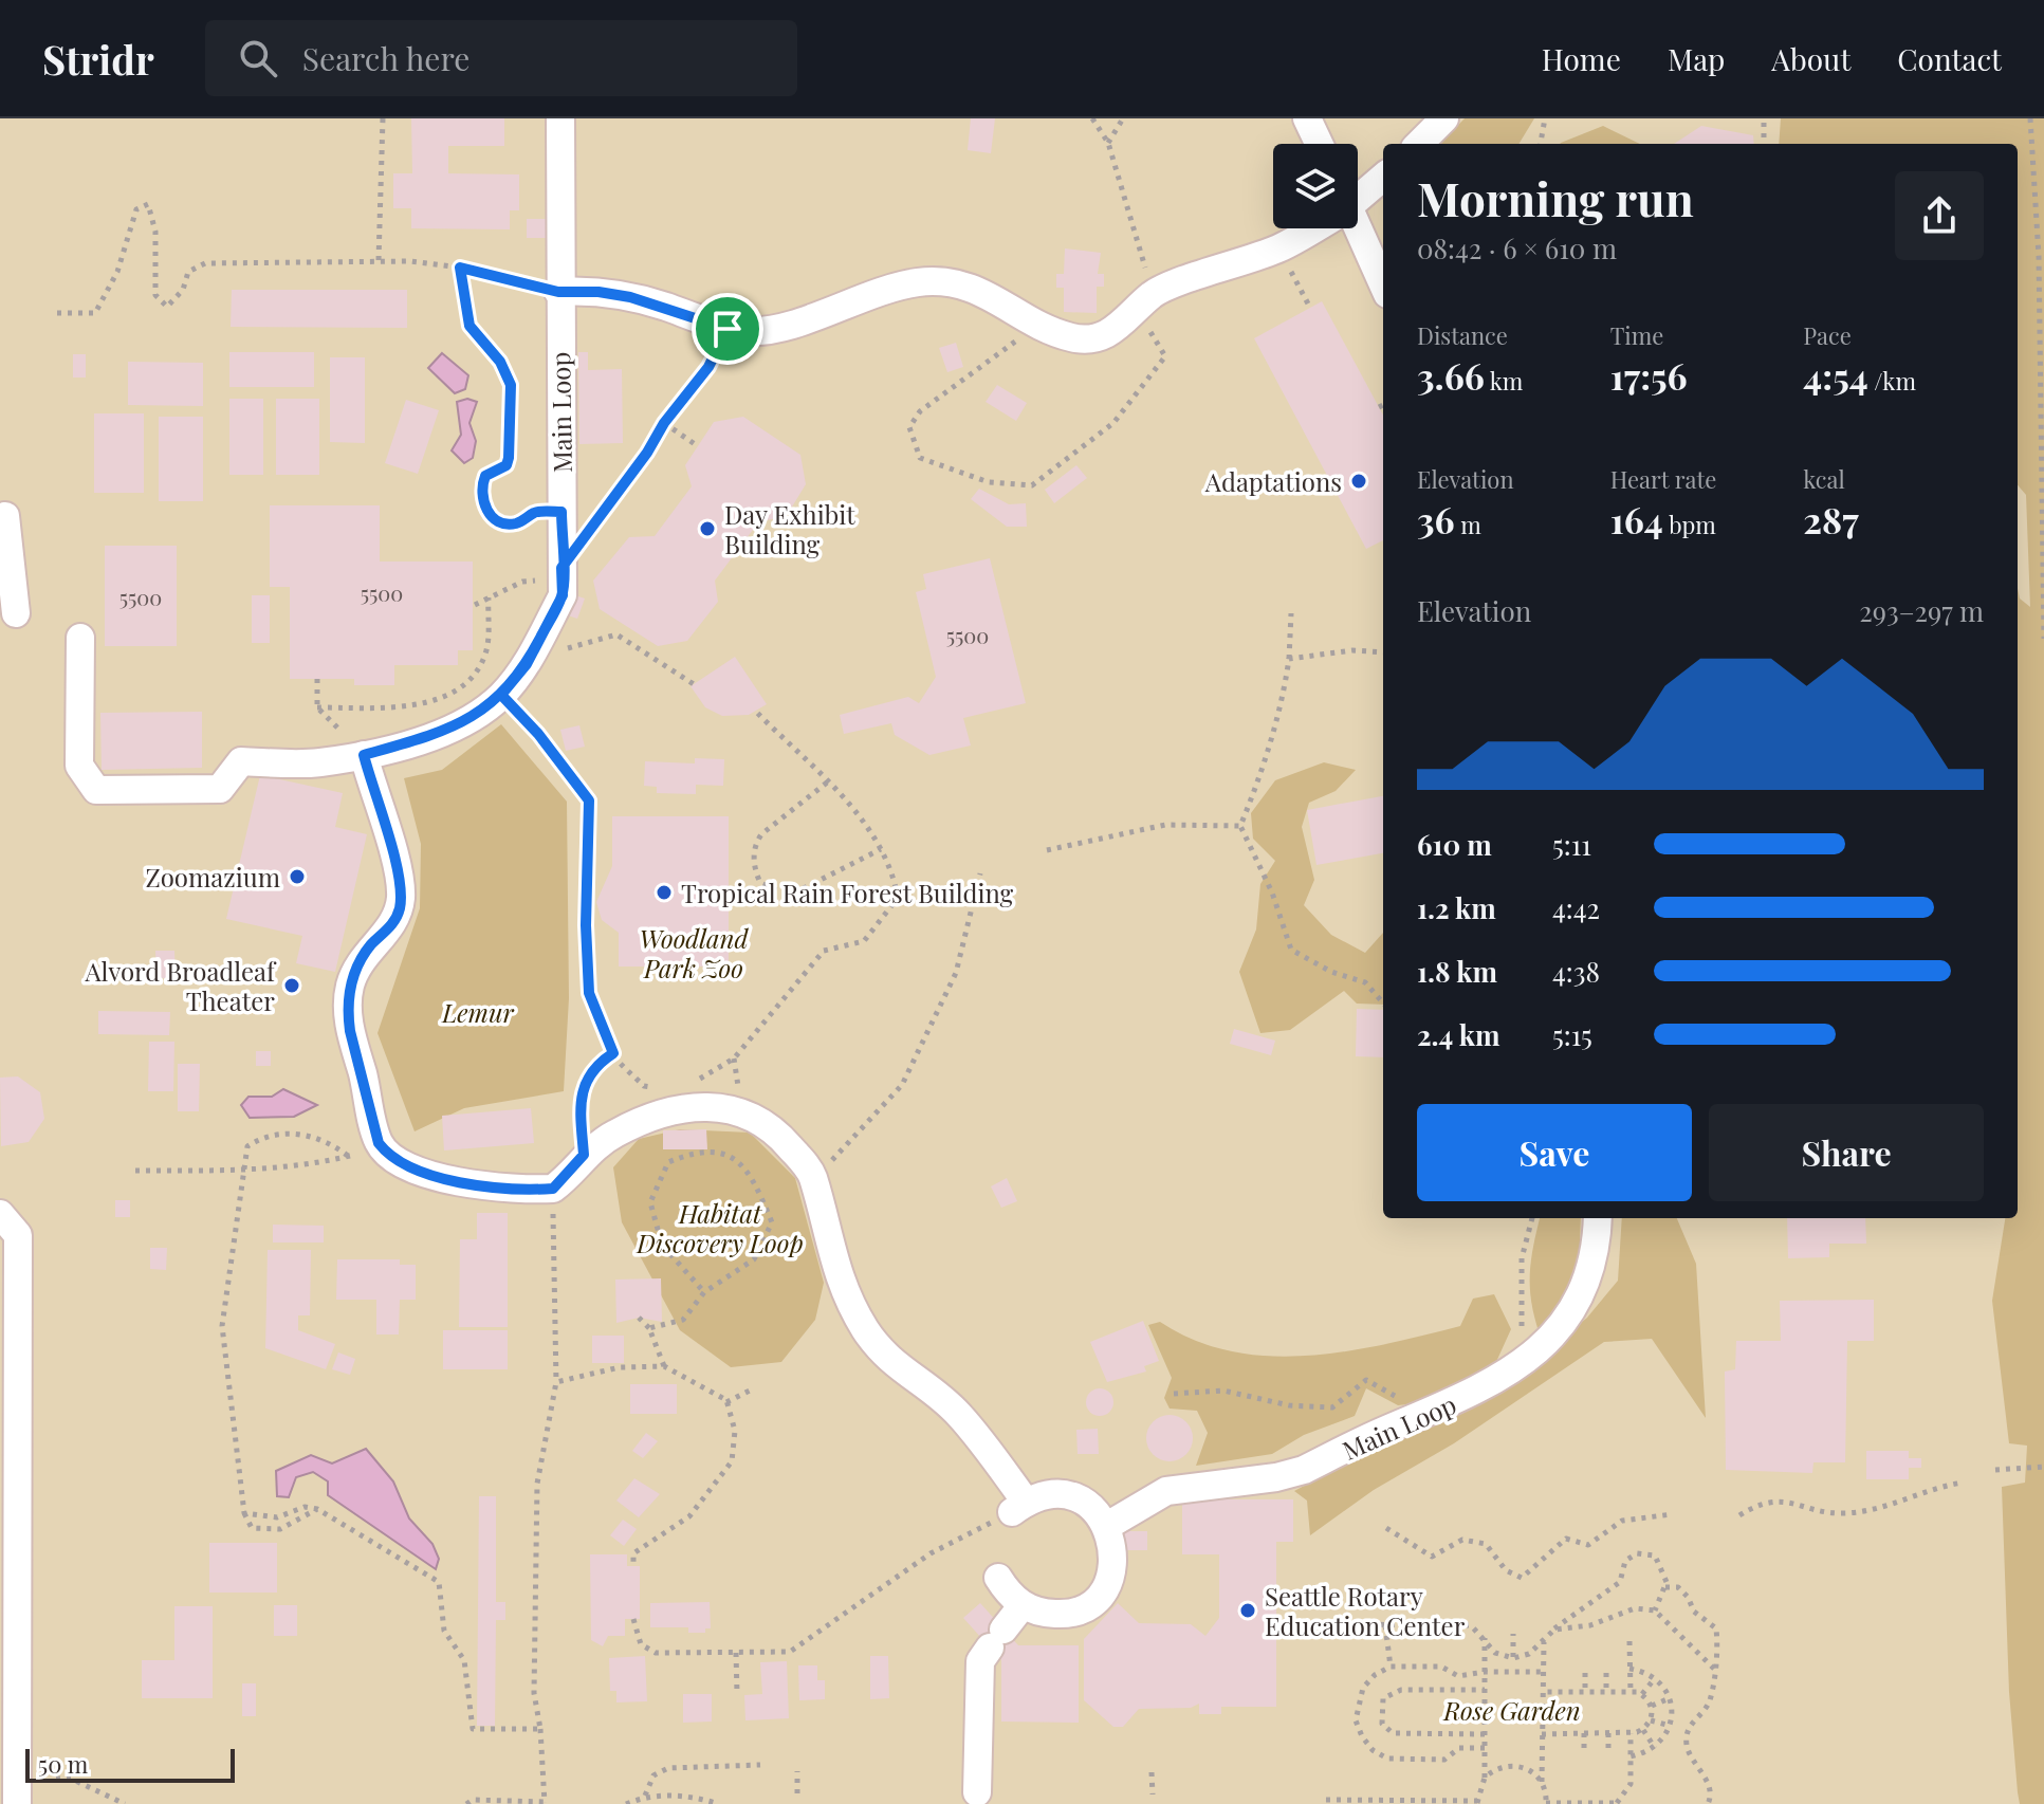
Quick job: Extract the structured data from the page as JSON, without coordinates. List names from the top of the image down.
{
  "streets": {
    "street": ["Main Loop"]
  },
  "parks": [
    "Woodland Park Zoo",
    "Lemur",
    "Habitat Discovery Loop",
    "Rose Garden"
  ],
  "places": [
    "Adaptations",
    "Day Exhibit Building",
    "Zoomazium",
    "Tropical Rain Forest Building",
    "Alvord Broadleaf Theater",
    "Seattle Rotary Education Center"
  ],
  "house_numbers": ["5500", "5500", "5500"],
  "scale_bar": "50 m",
  "page": {
    "header": "Stridr",
    "search": "Search here",
    "nav": [
      "Home",
      "Map",
      "About",
      "Contact"
    ],
    "heading": ["Morning run", "08:42 · 6 × 610 m"],
    "stats": [
      ["Distance", "3.66 km"],
      ["Time", "17:56"],
      ["Pace", "4:54 /km"],
      ["Elevation", "36 m"],
      ["Heart rate", "164 bpm"],
      ["kcal", "287"]
    ],
    "chart": ["Elevation", "293–297 m"],
    "list": [
      {
        "name": "610 m",
        "note": "5:11"
      },
      {
        "name": "1.2 km",
        "note": "4:42"
      },
      {
        "name": "1.8 km",
        "note": "4:38"
      },
      {
        "name": "2.4 km",
        "note": "5:15"
      }
    ],
    "buttons": ["Save", "Share"],
    "scale": "50 m"
  }
}
